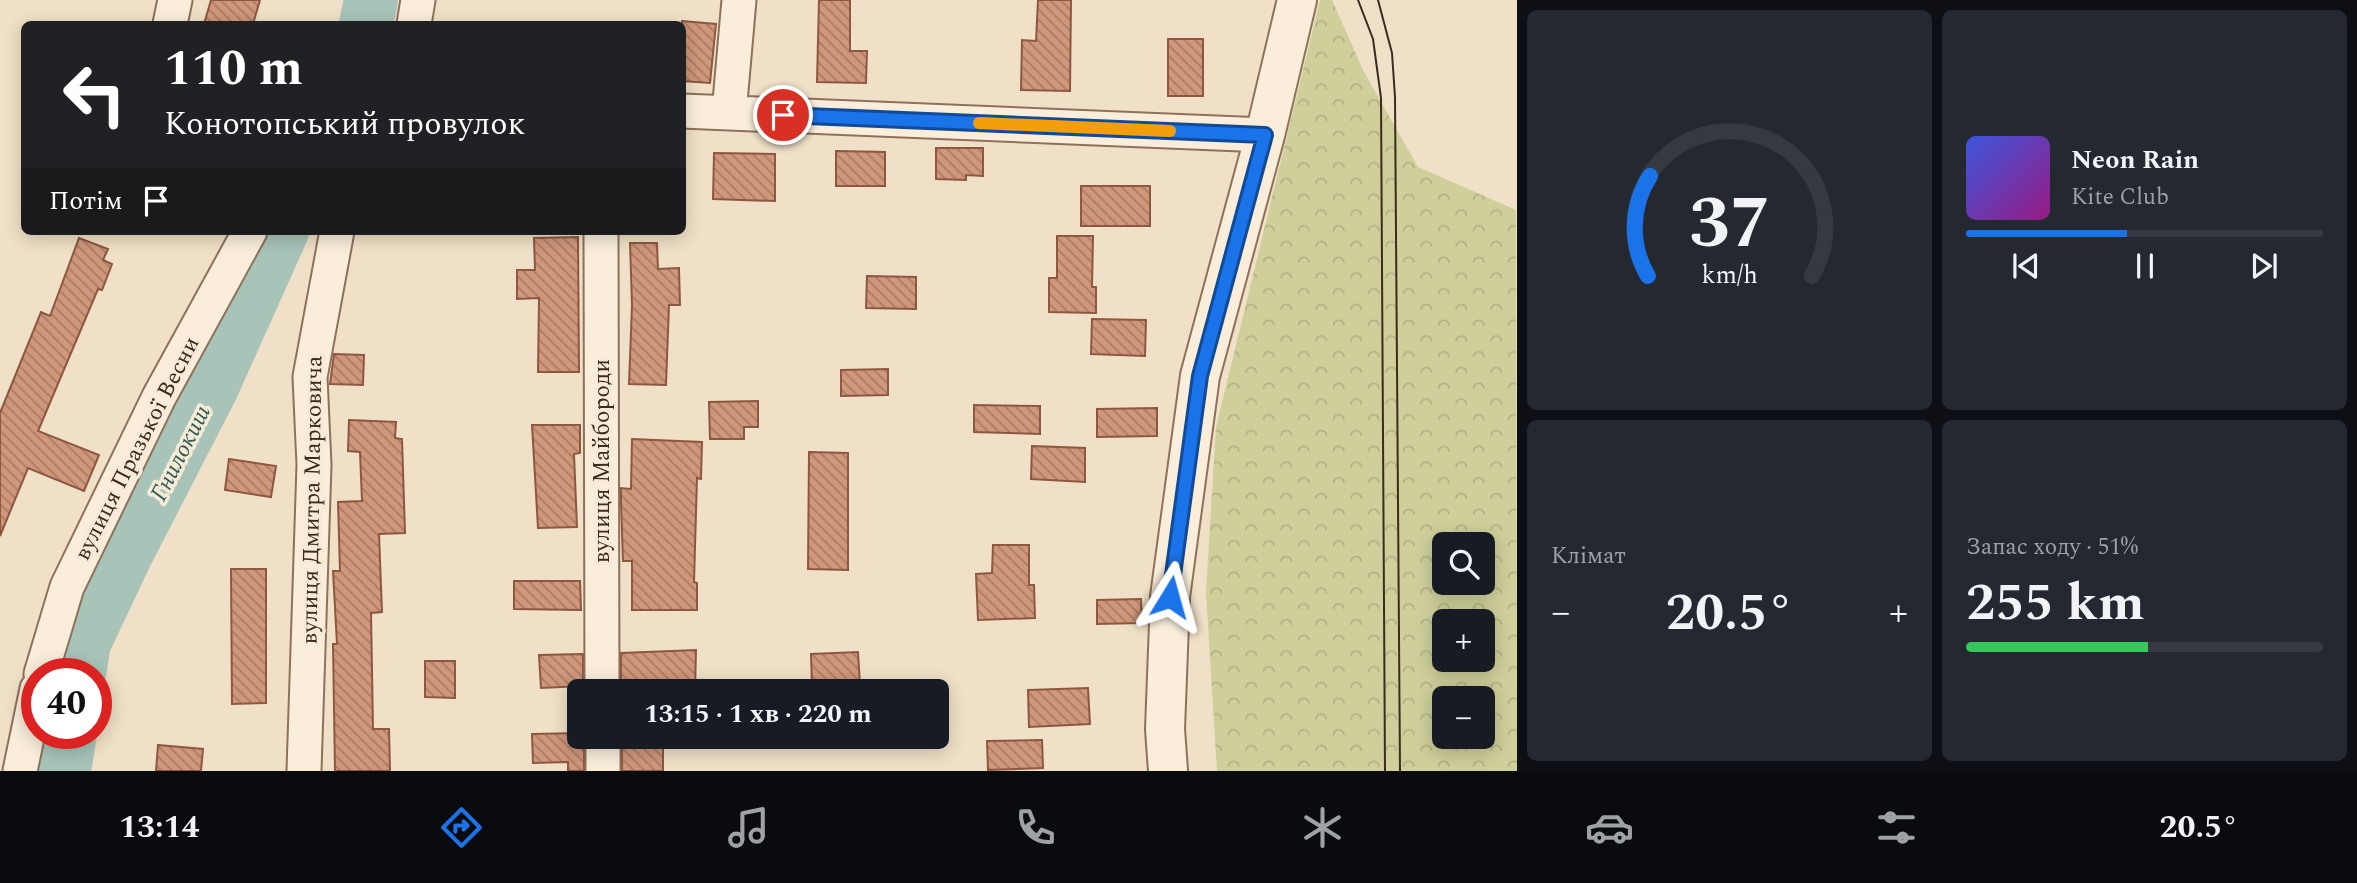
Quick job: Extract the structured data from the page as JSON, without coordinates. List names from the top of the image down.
{
  "streets": {
    "street": ["вулиця Празької Весни", "вулиця Майбороди", "вулиця Дмитра Марковича"]
  },
  "water": ["Гнилокиш"],
  "page": {
    "turn": ["110 m", "Конотопський провулок"],
    "song": ["Neon Rain", "Kite Club"],
    "then": "Потім",
    "tile": [
      "Клімат",
      ["Запас ходу · 51%", "255 km"]
    ],
    "map_buttons": ["+", "−"],
    "heat": ["−", "20.5°", "+"],
    "limit": "40",
    "trip": "13:15 · 1 хв · 220 m",
    "tabs": ["13:14", "20.5°"],
    "gauge": ["37", "km/h"]
  }
}
